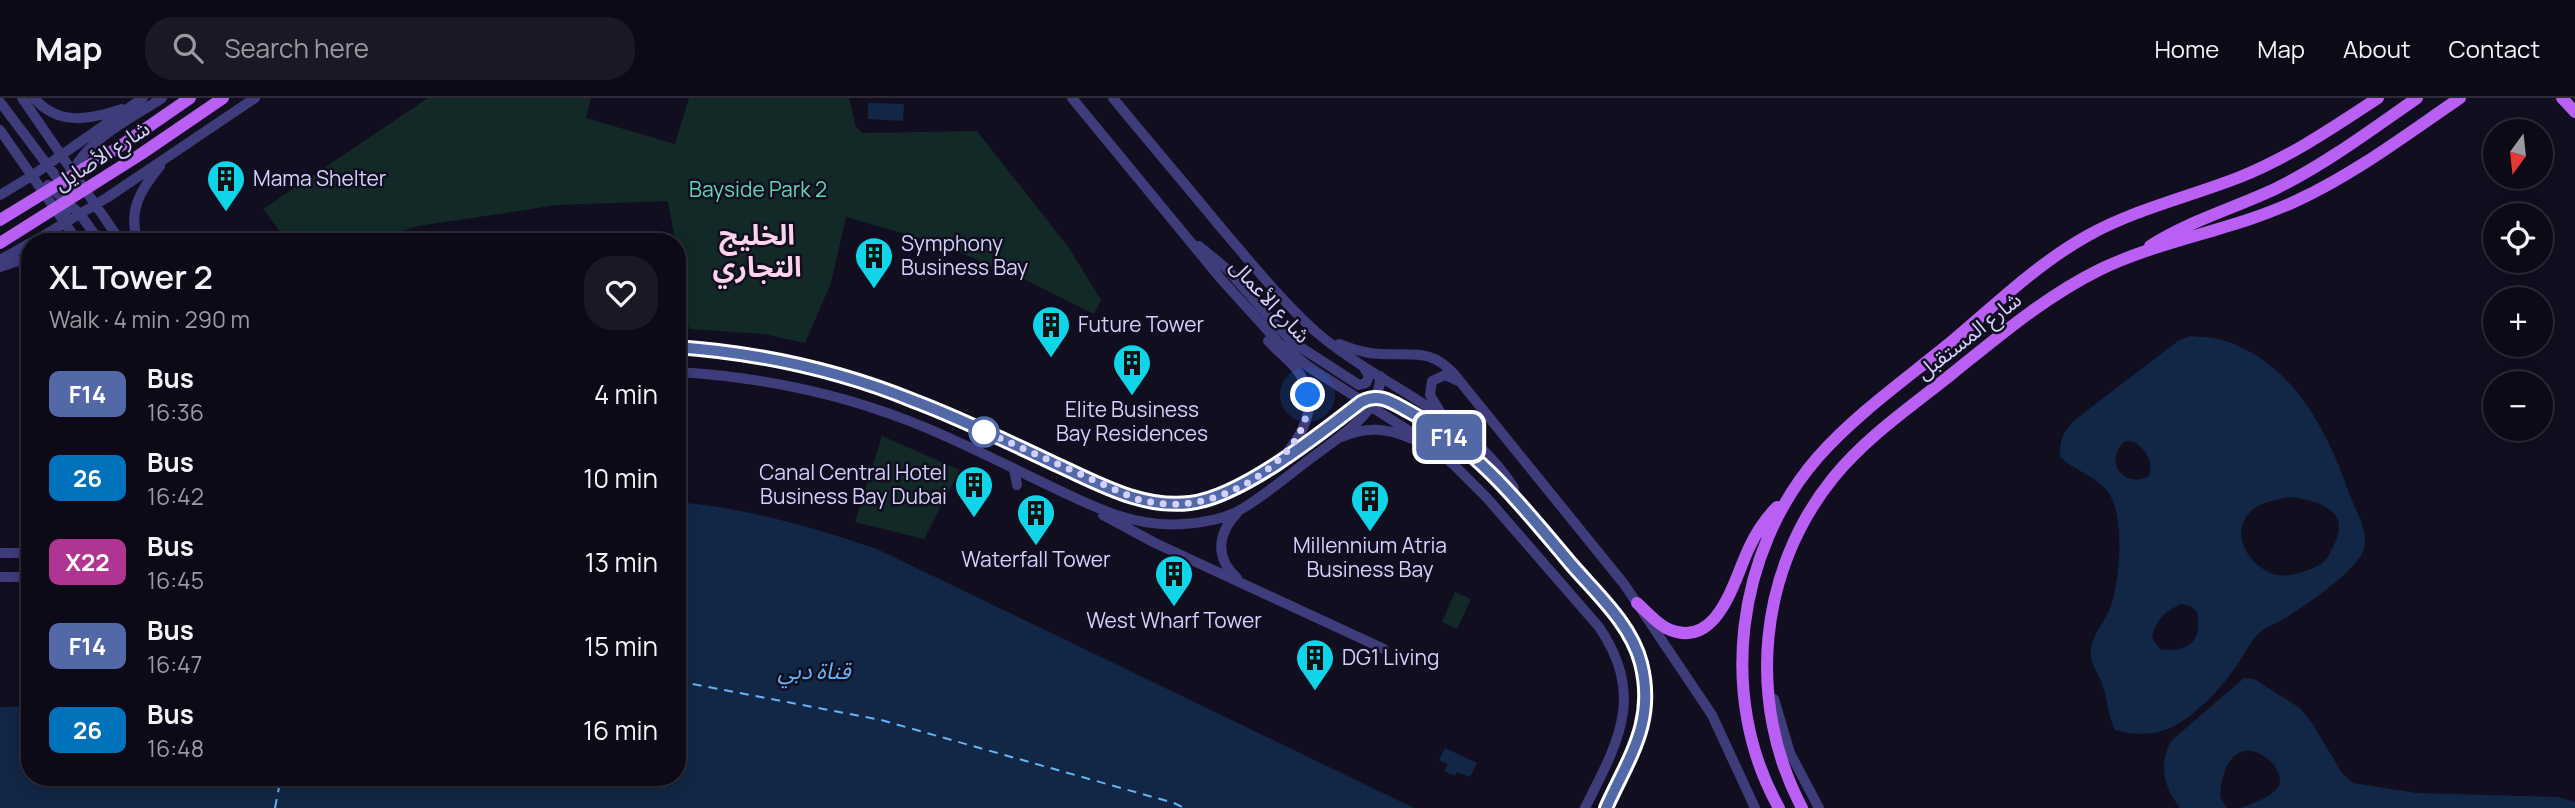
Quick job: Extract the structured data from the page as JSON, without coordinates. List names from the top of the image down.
{
  "streets": {
    "main road": ["شارع الأصايل", "شارع المستقبل"],
    "street": ["شارع الأعمال"]
  },
  "districts": ["الخليج التجاري"],
  "water": ["قناة دبي"],
  "parks": ["Bayside Park 2"],
  "places": {
    "building": [
      "Mama Shelter",
      "Symphony Business Bay",
      "Future Tower",
      "Elite Business Bay Residences",
      "Canal Central Hotel Business Bay Dubai",
      "Millennium Atria Business Bay",
      "Waterfall Tower",
      "West Wharf Tower",
      "DG1 Living"
    ]
  },
  "lines": ["bus line F14"],
  "north": "bottom",
  "page": {
    "header": "Map",
    "search": "Search here",
    "nav": [
      "Home",
      "Map",
      "About",
      "Contact"
    ],
    "on_map": "F14",
    "map_buttons": ["+", "−"],
    "heading": ["XL Tower 2", "Walk · 4 min · 290 m"],
    "list": [
      {
        "mark": "F14",
        "name": "Bus",
        "note": "16:36",
        "value": "4 min"
      },
      {
        "mark": "26",
        "name": "Bus",
        "note": "16:42",
        "value": "10 min"
      },
      {
        "mark": "X22",
        "name": "Bus",
        "note": "16:45",
        "value": "13 min"
      },
      {
        "mark": "F14",
        "name": "Bus",
        "note": "16:47",
        "value": "15 min"
      },
      {
        "mark": "26",
        "name": "Bus",
        "note": "16:48",
        "value": "16 min"
      }
    ]
  }
}
